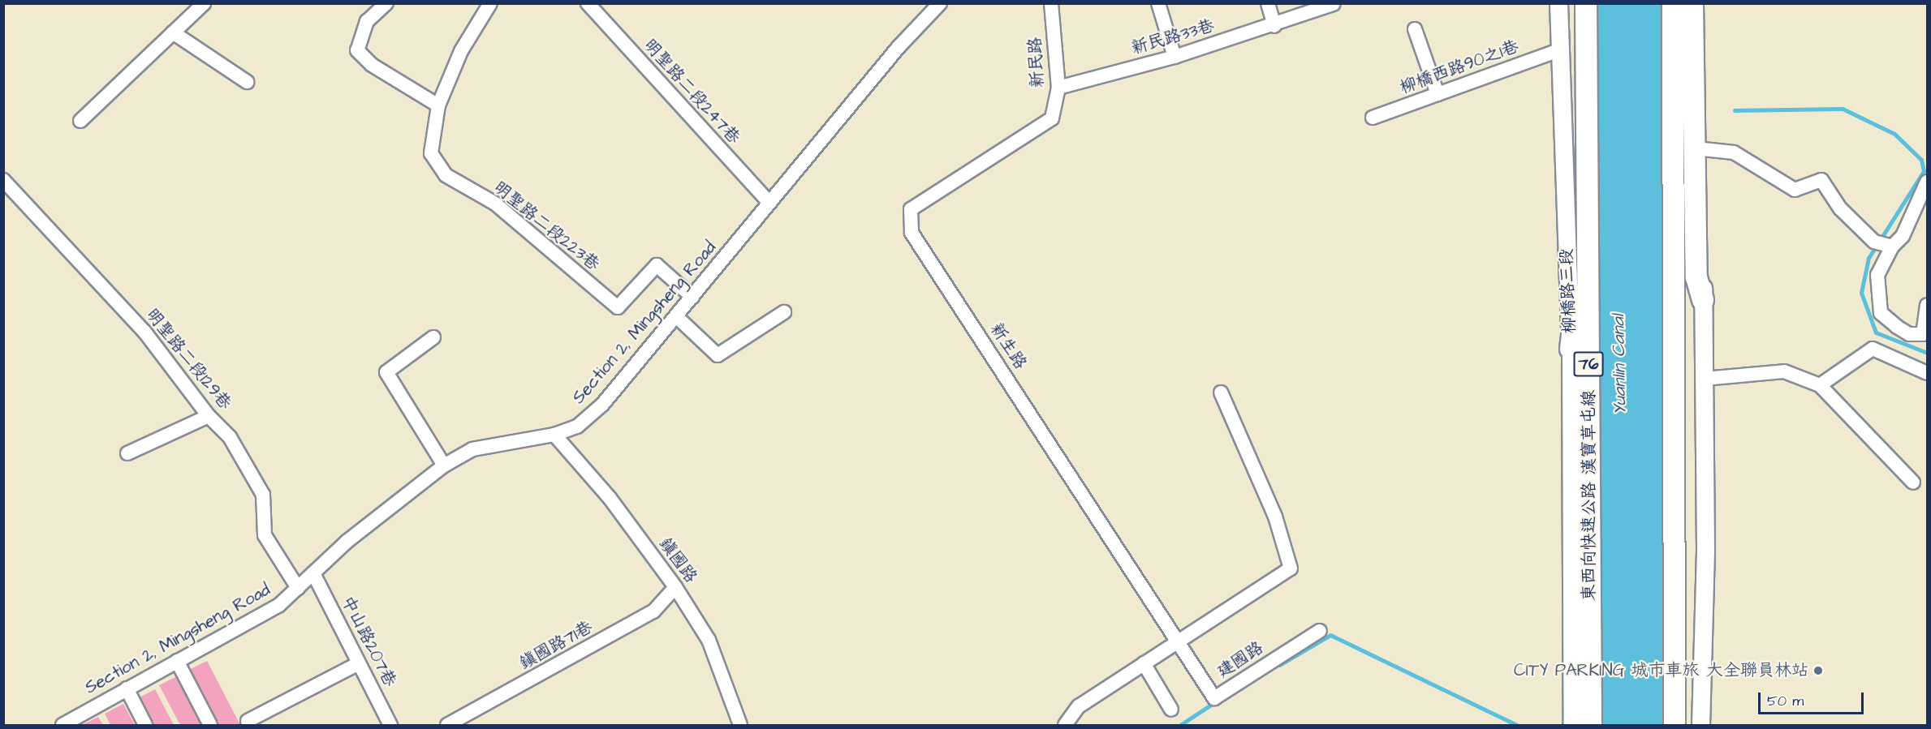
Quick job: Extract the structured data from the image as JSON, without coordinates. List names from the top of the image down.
{
  "streets": {
    "highway": ["76", "東西向快速公路 漢寶草屯線"],
    "main road": ["柳橋路三段"],
    "street": [
      "新民路33巷",
      "新民路",
      "柳橋西路90之1巷",
      "明聖路二段247巷",
      "明聖路二段223巷",
      "Section 2, Mingsheng Road",
      "新生路",
      "明聖路二段129巷",
      "鎮國路",
      "中山路207巷",
      "鎮國路71巷",
      "建國路"
    ]
  },
  "crossings": [
    ["新民路33巷", "新民路"],
    ["新民路", "新生路"],
    ["柳橋西路90之1巷", "柳橋路三段"],
    ["明聖路二段247巷", "Section 2, Mingsheng Road"],
    ["明聖路二段223巷", "Section 2, Mingsheng Road"],
    ["Section 2, Mingsheng Road", "明聖路二段129巷"],
    ["Section 2, Mingsheng Road", "鎮國路"],
    ["Section 2, Mingsheng Road", "中山路207巷"],
    ["新生路", "建國路"],
    ["鎮國路", "鎮國路71巷"]
  ],
  "water": ["Yuanlin Canal"],
  "places": ["CITY PARKING 城市車旅 大全聯員林站"],
  "scale_bar": "50 m"
}
